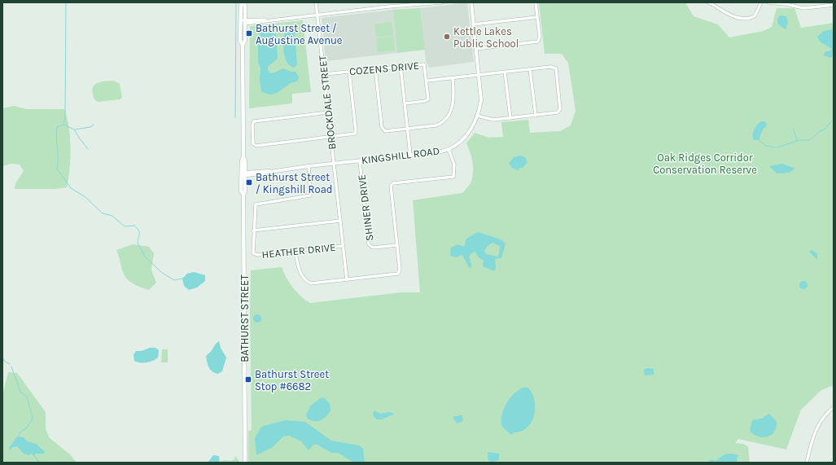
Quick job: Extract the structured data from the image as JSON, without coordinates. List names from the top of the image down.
{
  "streets": {
    "main road": ["BATHURST STREET"],
    "street": [
      "COZENS DRIVE",
      "BROCKDALE STREET",
      "KINGSHILL ROAD",
      "SHINER DRIVE",
      "HEATHER DRIVE"
    ]
  },
  "crossings": [
    ["COZENS DRIVE", "BROCKDALE STREET"],
    ["BROCKDALE STREET", "KINGSHILL ROAD"],
    ["BROCKDALE STREET", "HEATHER DRIVE"],
    ["KINGSHILL ROAD", "SHINER DRIVE"],
    ["KINGSHILL ROAD", "HEATHER DRIVE"],
    ["KINGSHILL ROAD", "BATHURST STREET"]
  ],
  "parks": ["Oak Ridges Corridor Conservation Reserve"],
  "places": {
    "transit": ["Bathurst Street / Augustine Avenue", "Bathurst Street / Kingshill Road", "Bathurst Street Stop #6682"],
    "other": ["Kettle Lakes Public School"]
  }
}
